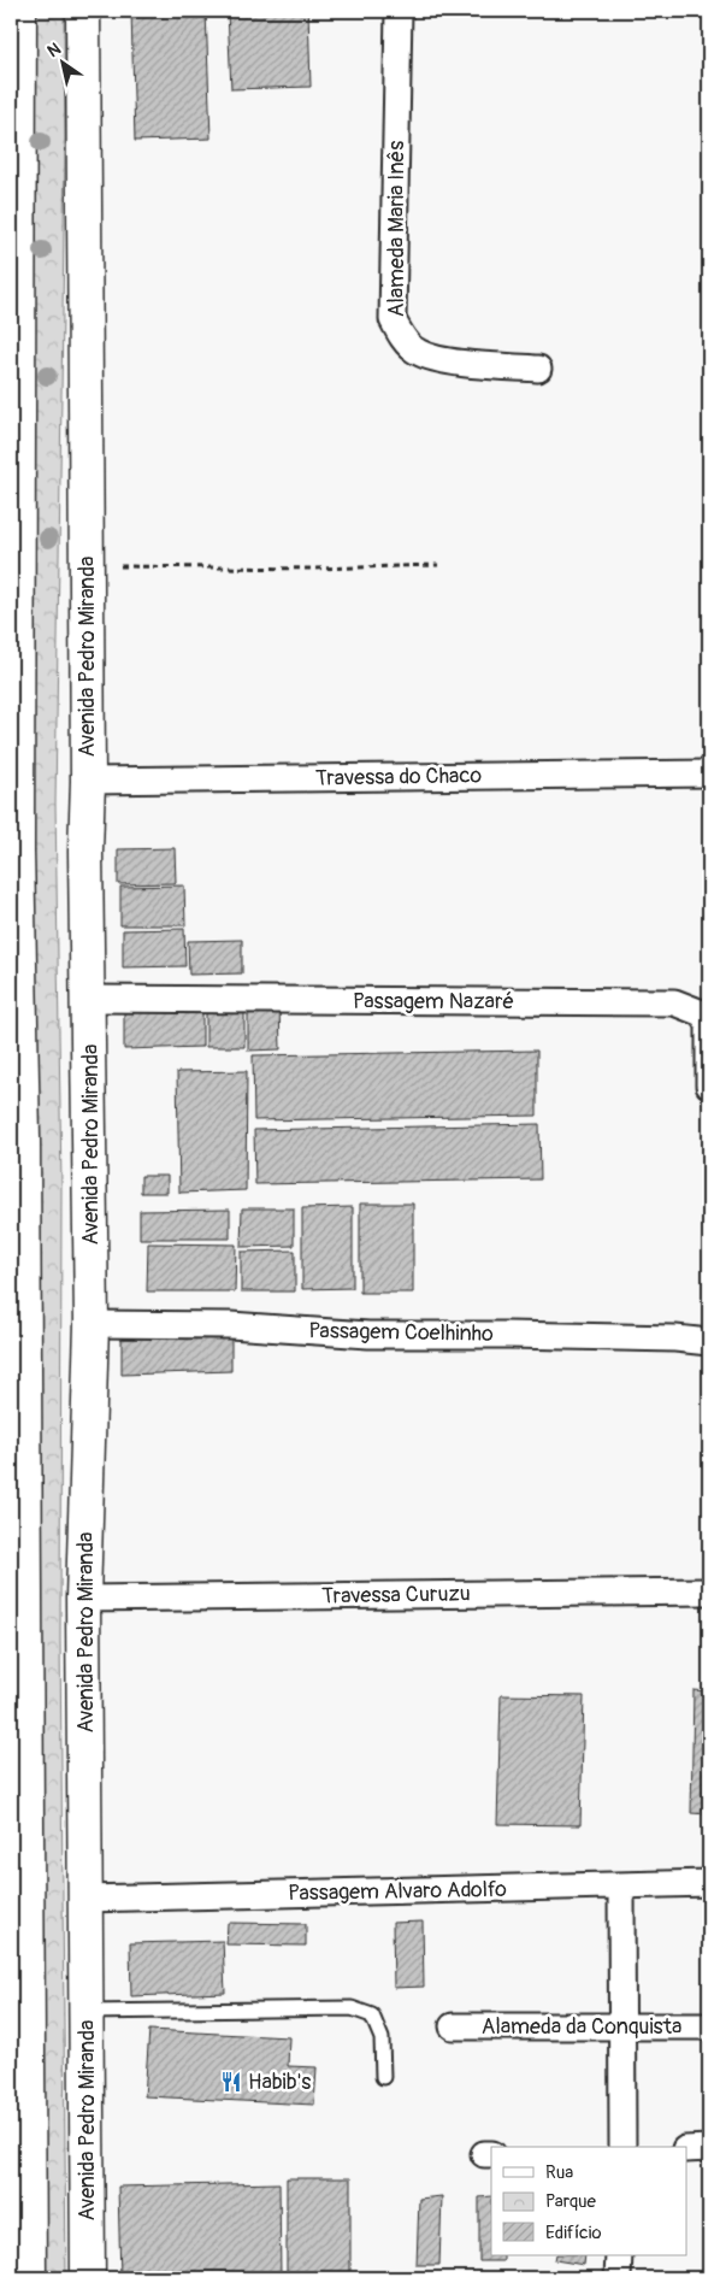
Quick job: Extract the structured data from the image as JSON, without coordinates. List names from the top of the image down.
{
  "streets": {
    "main road": ["Avenida Pedro Miranda"],
    "street": [
      "Alameda Maria Inês",
      "Travessa do Chaco",
      "Passagem Nazaré",
      "Passagem Coelhinho",
      "Travessa Curuzu",
      "Passagem Alvaro Adolfo",
      "Alameda da Conquista"
    ]
  },
  "crossings": [
    ["Avenida Pedro Miranda", "Travessa do Chaco"],
    ["Avenida Pedro Miranda", "Passagem Nazaré"],
    ["Avenida Pedro Miranda", "Passagem Coelhinho"],
    ["Avenida Pedro Miranda", "Travessa Curuzu"],
    ["Avenida Pedro Miranda", "Passagem Alvaro Adolfo"]
  ],
  "places": {
    "restaurant": ["Habib's"]
  },
  "legend": ["Rua", "Parque", "Edifício"],
  "north": "top left"
}
